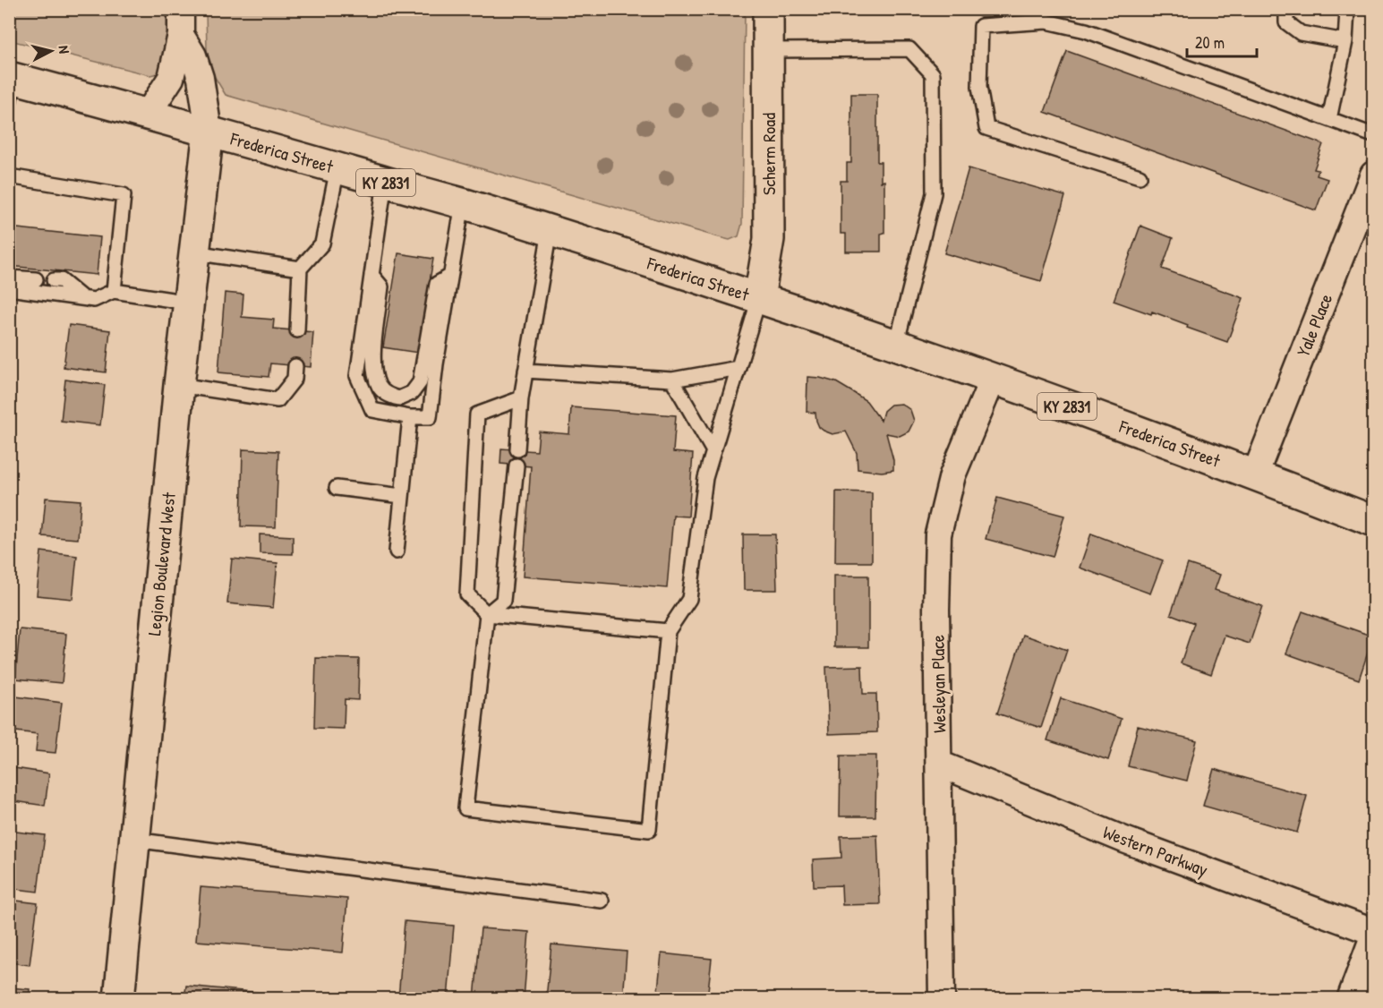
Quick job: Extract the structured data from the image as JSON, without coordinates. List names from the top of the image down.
{
  "streets": {
    "main road": [
      "Frederica Street",
      "Scherm Road",
      "KY 2831",
      "Legion Boulevard West"
    ],
    "street": ["Yale Place", "Wesleyan Place", "Western Parkway"]
  },
  "crossings": [
    ["Frederica Street", "Scherm Road"],
    ["Frederica Street", "Yale Place"],
    ["Frederica Street", "Legion Boulevard West"],
    ["Frederica Street", "Wesleyan Place"],
    ["Wesleyan Place", "Western Parkway"]
  ],
  "scale_bar": "20 m",
  "north": "right"
}
